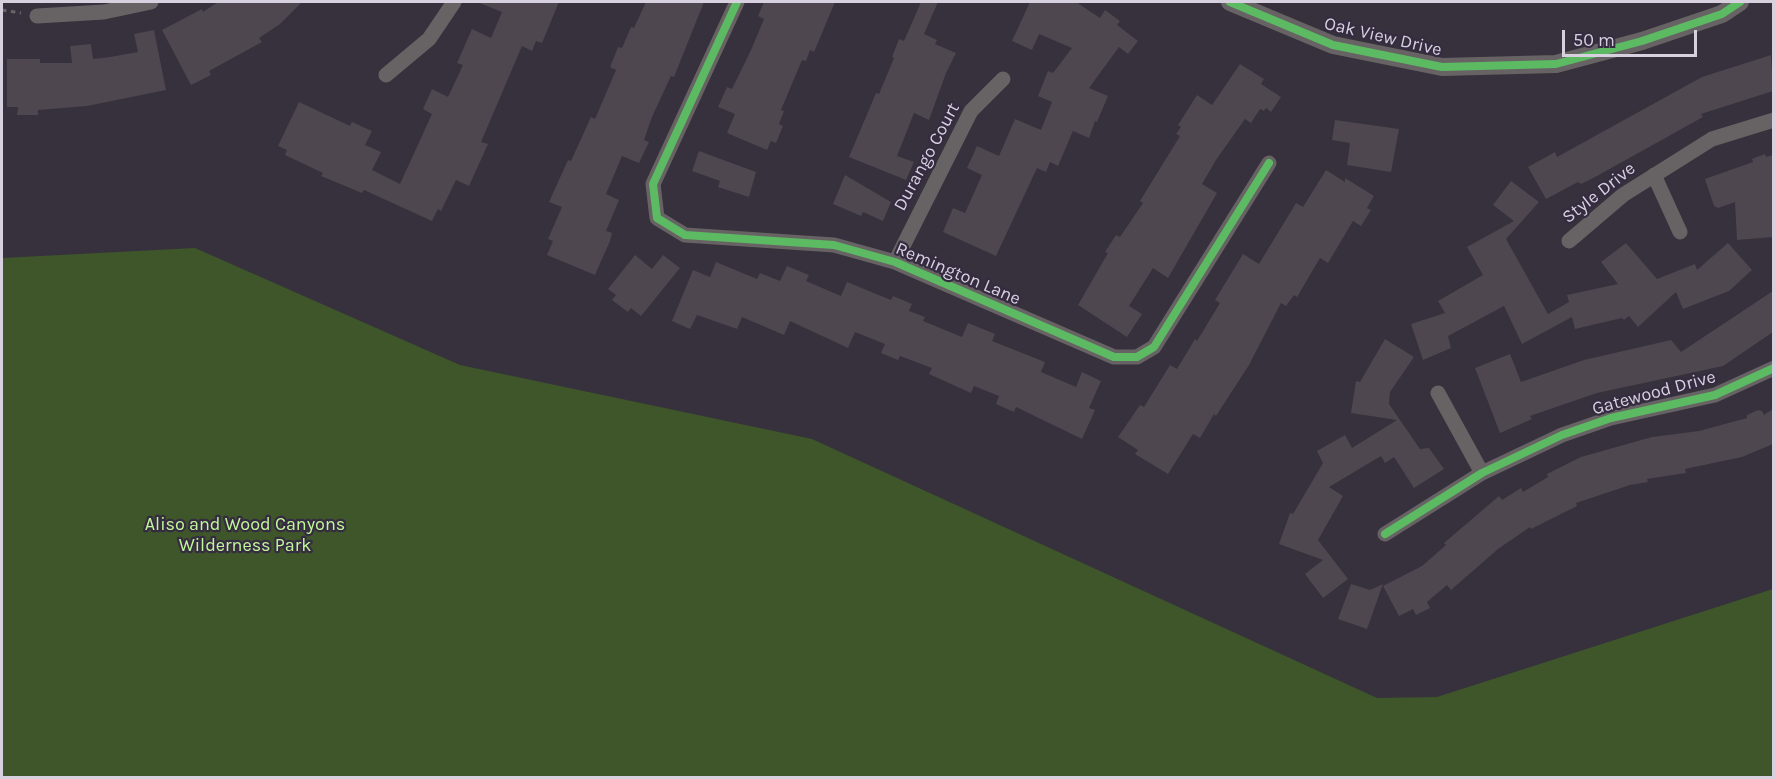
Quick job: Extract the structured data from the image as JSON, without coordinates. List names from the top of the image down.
{
  "streets": {
    "street": [
      "Oak View Drive",
      "Durango Court",
      "Style Drive",
      "Remington Lane",
      "Gatewood Drive"
    ]
  },
  "crossings": [
    ["Durango Court", "Remington Lane"]
  ],
  "parks": ["Aliso and Wood Canyons Wilderness Park"],
  "scale_bar": "50 m"
}
